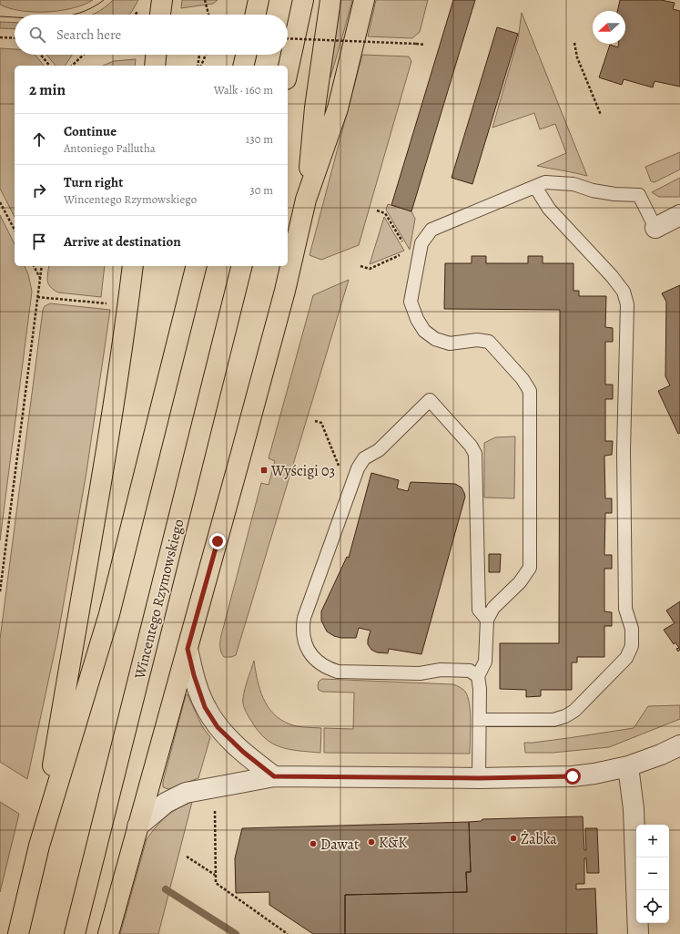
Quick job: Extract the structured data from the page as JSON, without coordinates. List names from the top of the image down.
{
  "streets": {
    "main road": ["Wincentego Rzymowskiego"]
  },
  "places": {
    "transit": ["Wyścigi 03"],
    "other": ["Żabka", "K&K", "Dawat"]
  },
  "north": "left",
  "page": {
    "search": "Search here",
    "heading": ["2 min", "Walk · 160 m"],
    "list": [
      ["Continue", "Antoniego Pallutha", "130 m"],
      ["Turn right", "Wincentego Rzymowskiego", "30 m"],
      "Arrive at destination"
    ],
    "map_buttons": ["+", "−"]
  }
}
